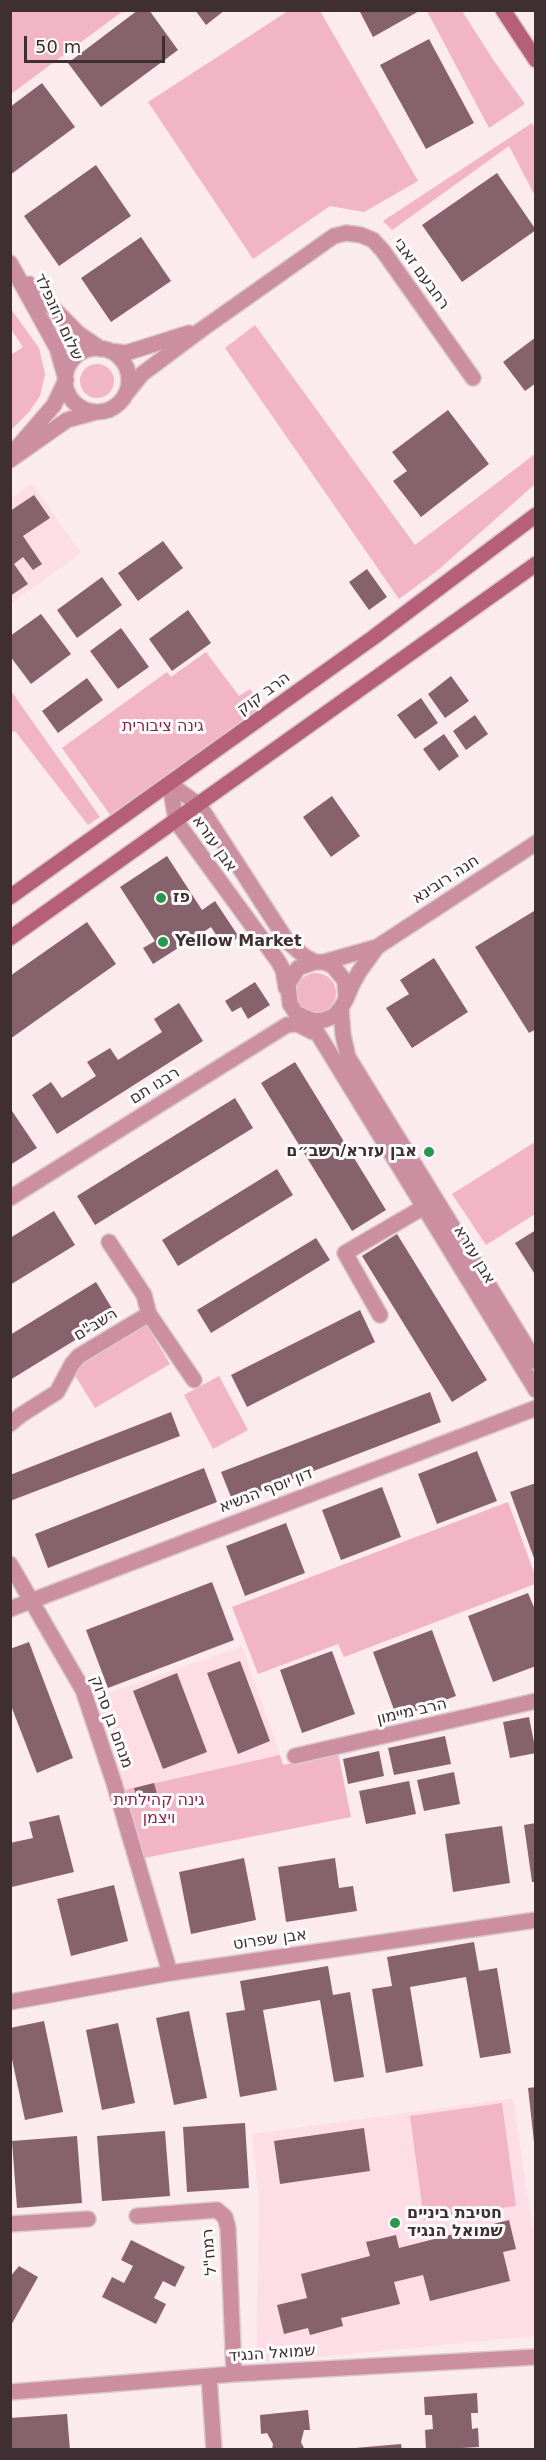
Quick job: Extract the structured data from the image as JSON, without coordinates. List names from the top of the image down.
{
  "streets": {
    "main road": ["הרב קוק"],
    "street": [
      "רחבעם זאבי",
      "שלום רוזנפלד",
      "אבן עזרא",
      "חנה רובינא",
      "רבנו תם",
      "רשב\"ם",
      "דון יוסף הנשיא",
      "הרב מיימון",
      "מנחם בן סרוק",
      "אבן שפרוט",
      "רמח\"ל",
      "שמואל הנגיד"
    ]
  },
  "crossings": [
    ["רחבעם זאבי", "שלום רוזנפלד"],
    ["הרב קוק", "אבן עזרא"],
    ["אבן עזרא", "חנה רובינא"],
    ["אבן עזרא", "רבנו תם"],
    ["דון יוסף הנשיא", "מנחם בן סרוק"],
    ["מנחם בן סרוק", "אבן שפרוט"],
    ["רמח\"ל", "שמואל הנגיד"]
  ],
  "parks": ["גינה ציבורית", "גינה קהילתית ויצמן"],
  "places": [
    "פז",
    "Yellow Market",
    "אבן עזרא/רשב״ם",
    "חטיבת ביניים שמואל הנגיד"
  ],
  "scale_bar": "50 m"
}
